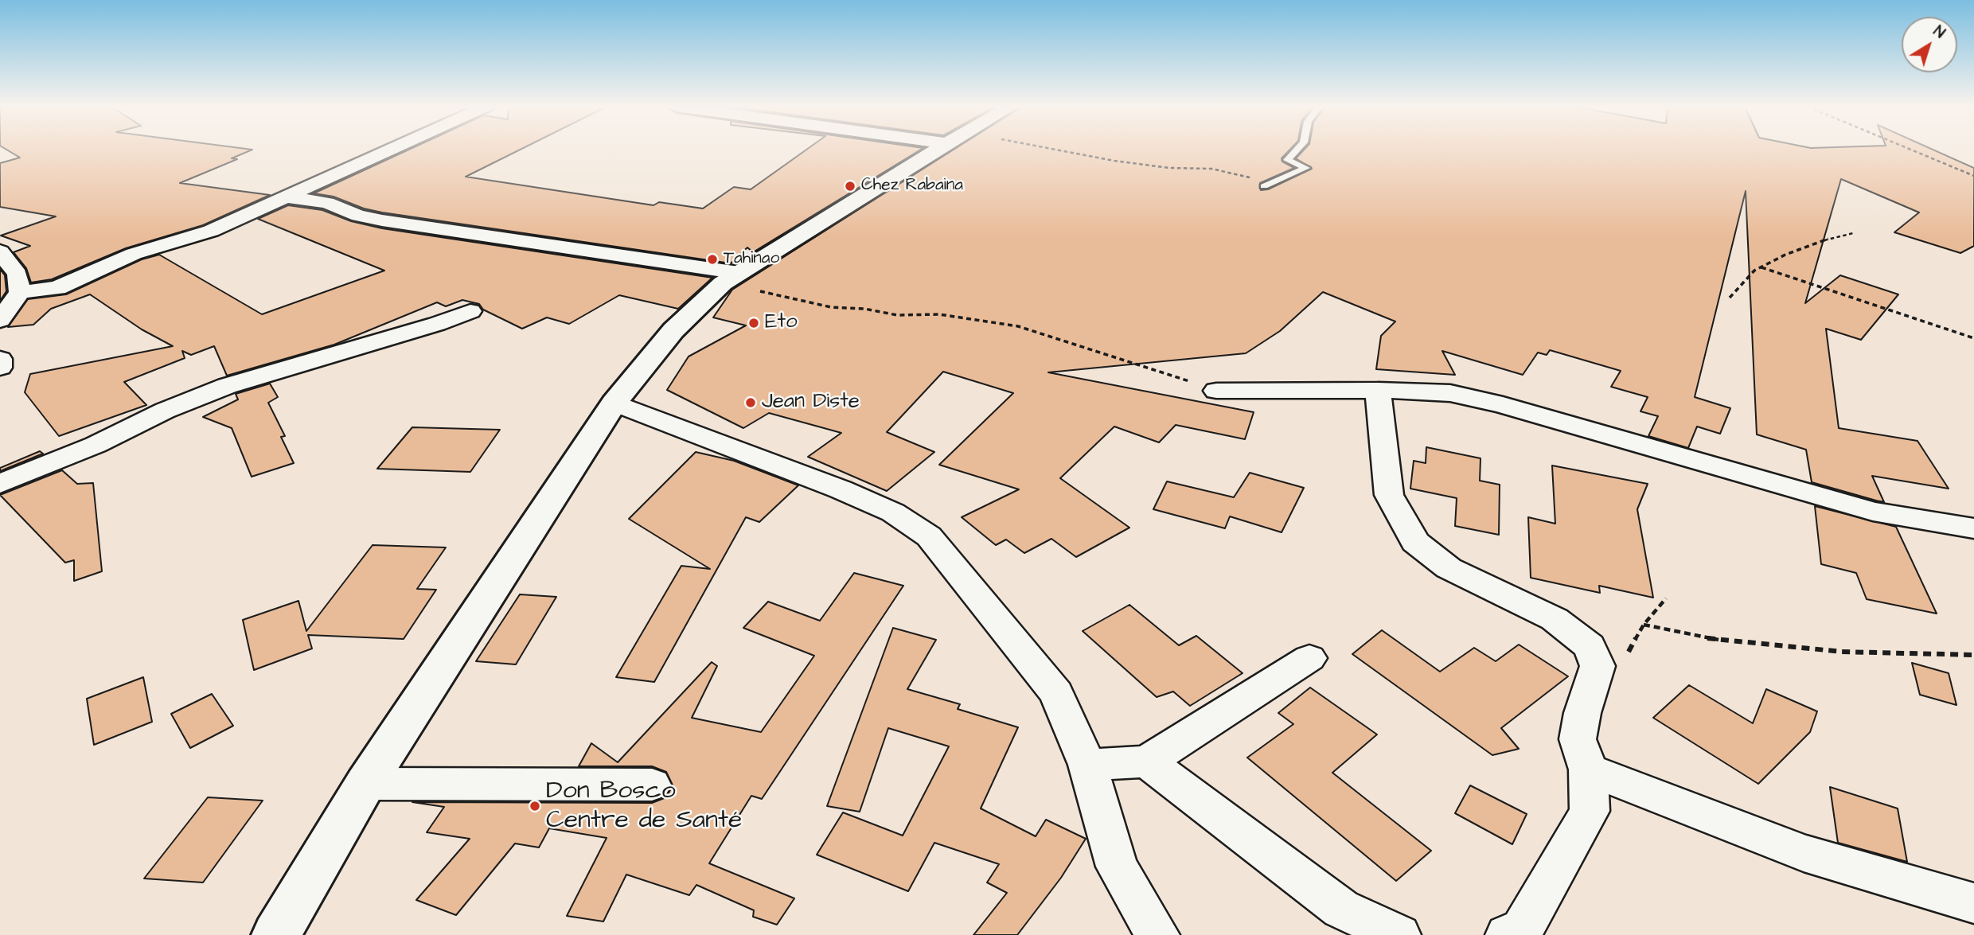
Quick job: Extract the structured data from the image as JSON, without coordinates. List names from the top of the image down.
{
  "places": [
    "Chez Rabaina",
    "Tahinao",
    "Eto",
    "Jean Diste",
    "Don Bosco Centre de Santé"
  ],
  "north": "top right"
}
